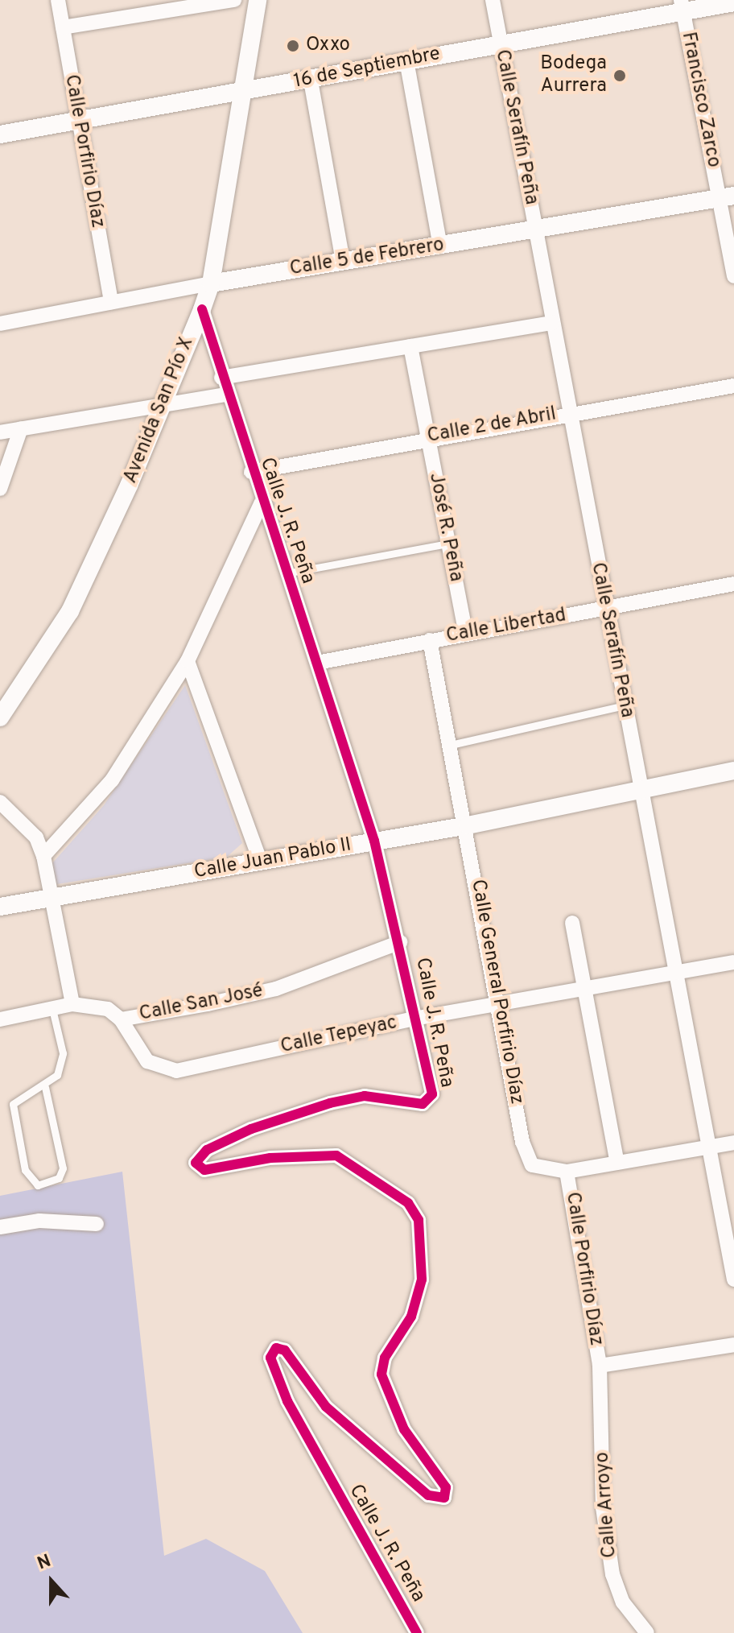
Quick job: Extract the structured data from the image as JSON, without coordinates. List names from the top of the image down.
{
  "streets": {
    "street": [
      "16 de Septiembre",
      "Francisco Zarco",
      "Calle Serafín Peña",
      "Calle Porfirio Díaz",
      "Calle 5 de Febrero",
      "Avenida San Pío X",
      "Calle 2 de Abril",
      "Calle J. R. Peña",
      "José R. Peña",
      "Calle Libertad",
      "Calle Juan Pablo II",
      "Calle General Porfirio Díaz",
      "Calle San José",
      "Calle Tepeyac",
      "Calle Arroyo"
    ]
  },
  "crossings": [
    ["16 de Septiembre", "Francisco Zarco"],
    ["16 de Septiembre", "Calle Serafín Peña"],
    ["16 de Septiembre", "Calle Porfirio Díaz"],
    ["16 de Septiembre", "Avenida San Pío X"],
    ["Francisco Zarco", "Calle 5 de Febrero"],
    ["Calle Serafín Peña", "Calle 5 de Febrero"],
    ["Calle Serafín Peña", "Calle 2 de Abril"],
    ["Calle Serafín Peña", "Calle Libertad"],
    ["Calle Serafín Peña", "Calle Juan Pablo II"],
    ["Calle Serafín Peña", "Calle Tepeyac"],
    ["Calle Porfirio Díaz", "Calle 5 de Febrero"],
    ["Calle Porfirio Díaz", "Calle General Porfirio Díaz"],
    ["Calle Porfirio Díaz", "Calle Arroyo"],
    ["Calle 5 de Febrero", "Avenida San Pío X"],
    ["Avenida San Pío X", "Calle J. R. Peña"],
    ["Calle 2 de Abril", "Calle J. R. Peña"],
    ["Calle 2 de Abril", "José R. Peña"],
    ["Calle J. R. Peña", "Calle Libertad"],
    ["Calle J. R. Peña", "Calle Juan Pablo II"],
    ["Calle J. R. Peña", "Calle San José"],
    ["Calle J. R. Peña", "Calle Tepeyac"],
    ["José R. Peña", "Calle Libertad"],
    ["Calle Libertad", "Calle General Porfirio Díaz"],
    ["Calle Juan Pablo II", "Calle General Porfirio Díaz"],
    ["Calle General Porfirio Díaz", "Calle Tepeyac"],
    ["Calle San José", "Calle Tepeyac"]
  ],
  "places": ["Oxxo", "Bodega Aurrera"],
  "north": "top"
}
